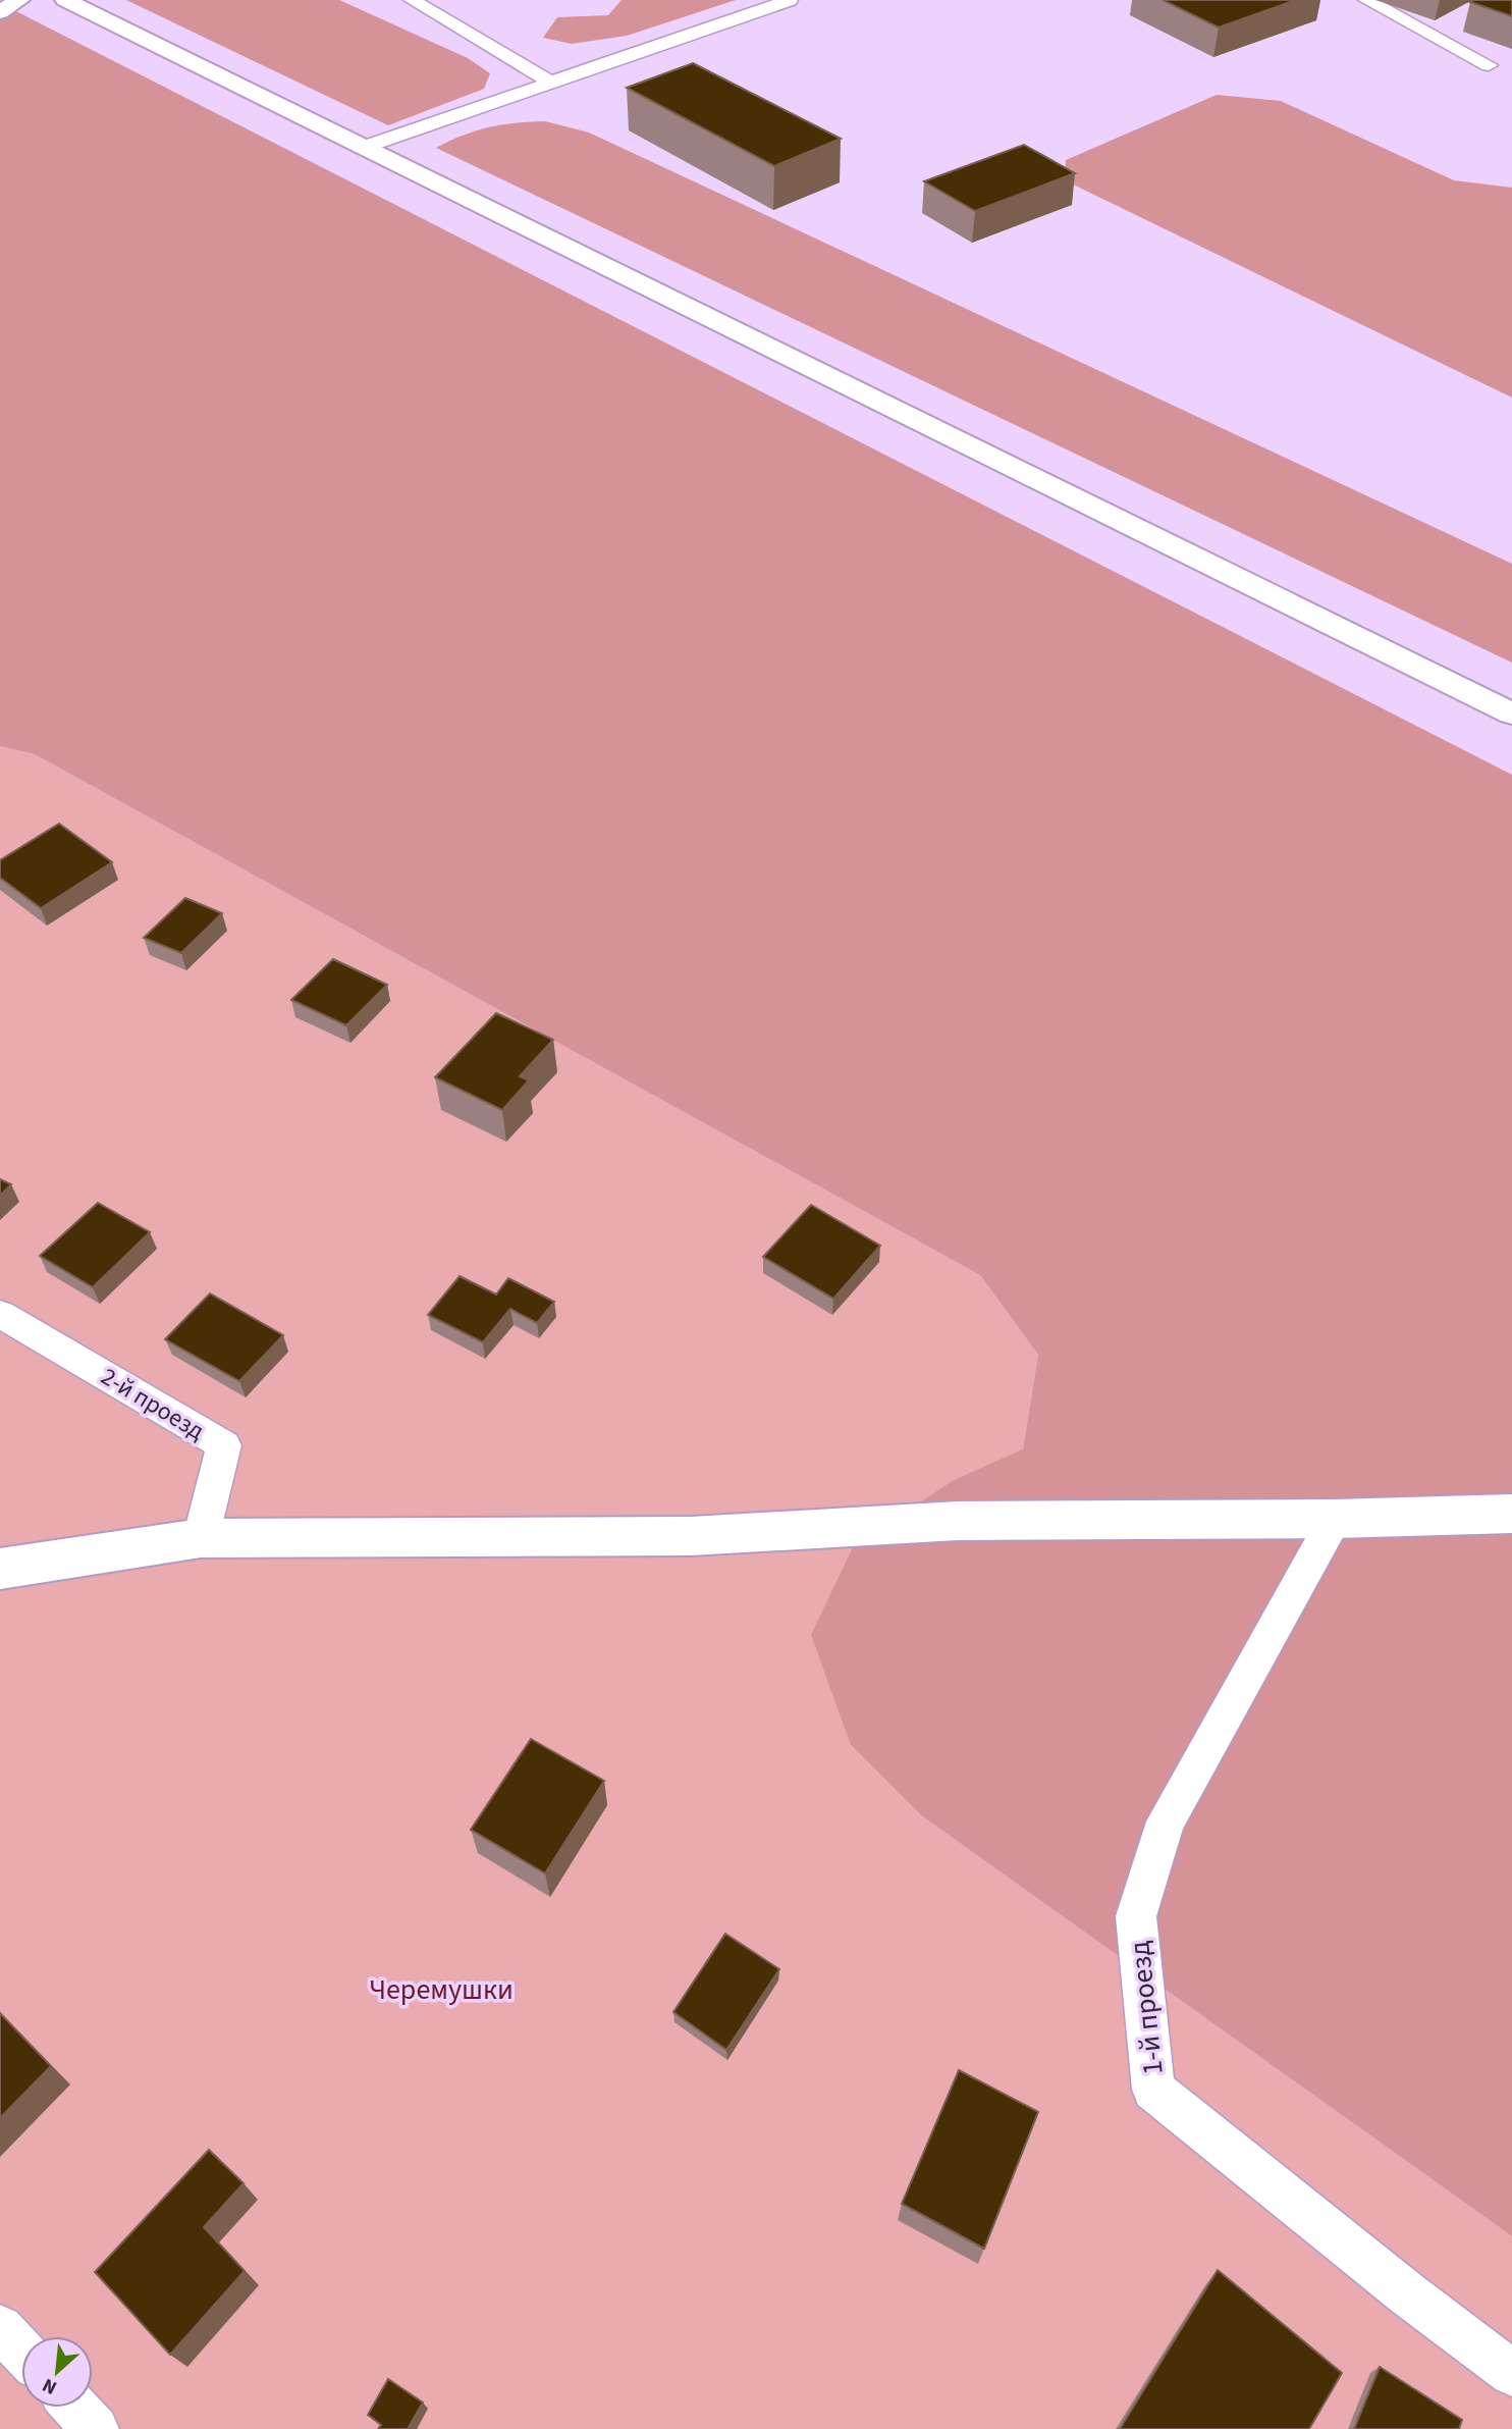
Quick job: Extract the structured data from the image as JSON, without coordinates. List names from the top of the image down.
{
  "streets": {
    "lane": ["2-й проезд", "1-й проезд"]
  },
  "parks": ["Черемушки"],
  "north": "bottom left"
}
